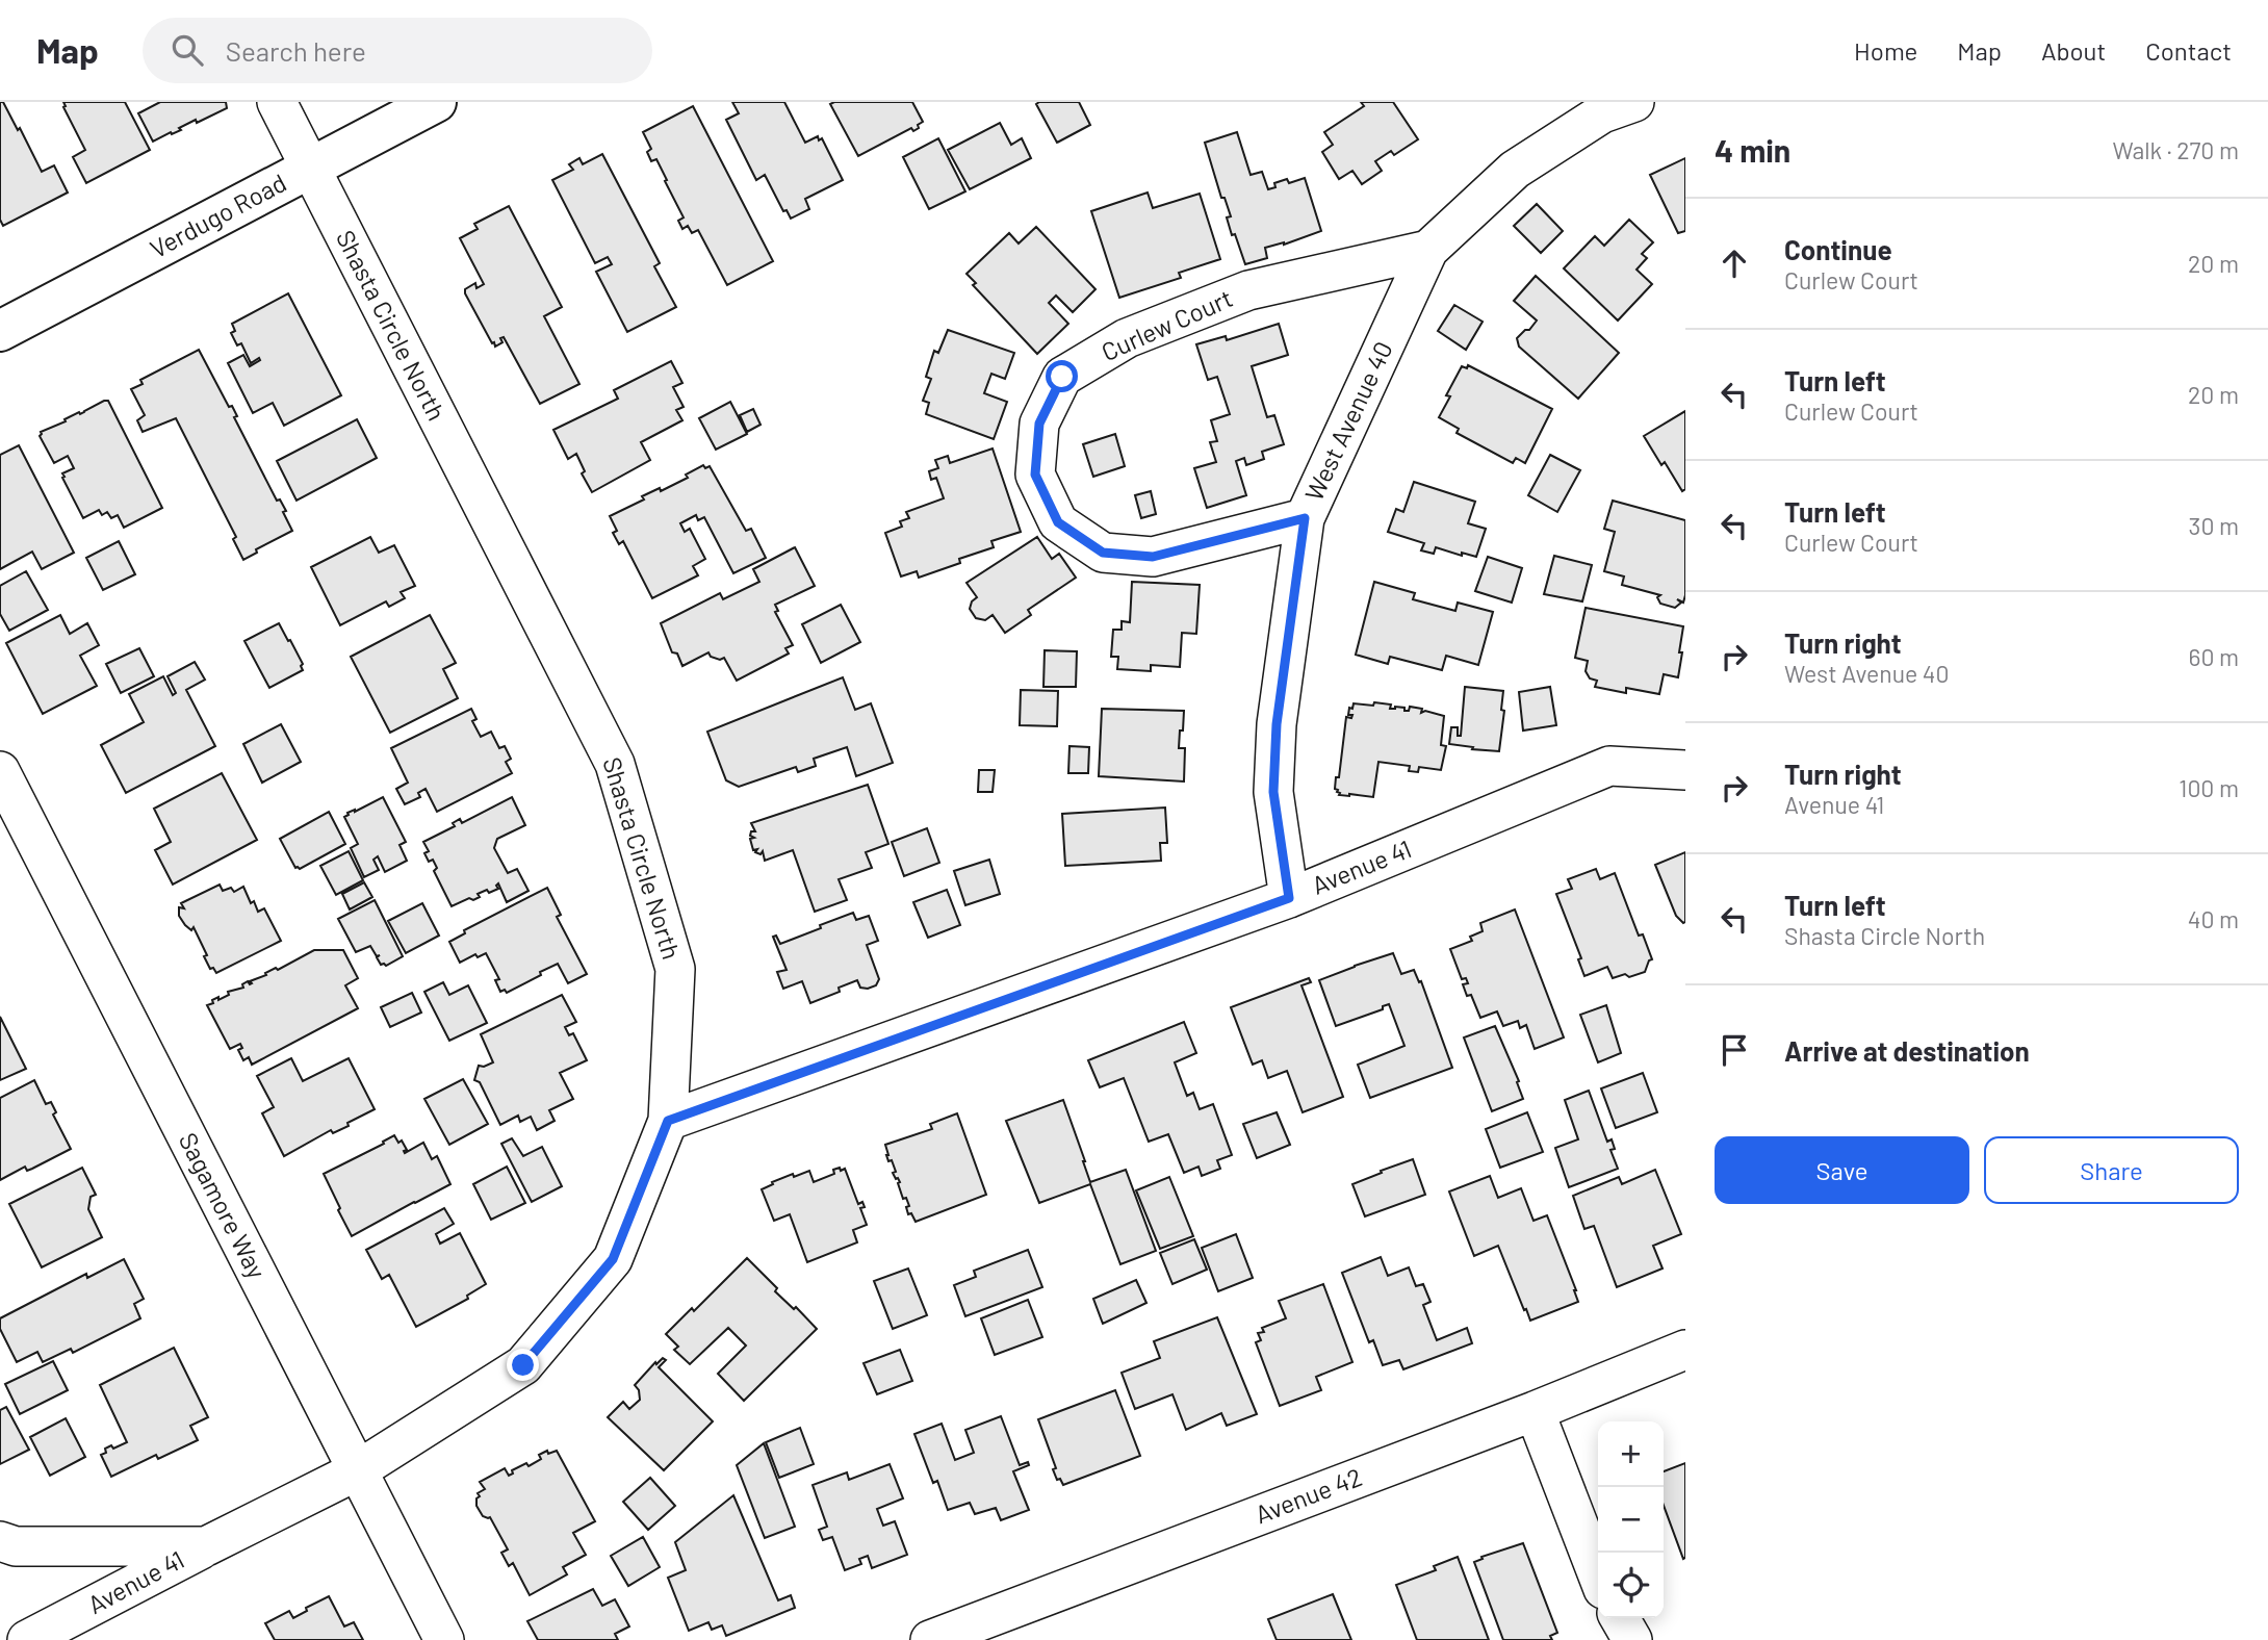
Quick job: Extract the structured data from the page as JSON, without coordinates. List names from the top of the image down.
{
  "streets": {
    "main road": ["Verdugo Road"],
    "street": [
      "Shasta Circle North",
      "Curlew Court",
      "West Avenue 40",
      "Avenue 41",
      "Sagamore Way",
      "Avenue 42"
    ]
  },
  "crossings": [
    ["Verdugo Road", "Shasta Circle North"],
    ["Shasta Circle North", "Avenue 41"],
    ["Shasta Circle North", "Sagamore Way"],
    ["Curlew Court", "West Avenue 40"],
    ["West Avenue 40", "Avenue 41"],
    ["Avenue 41", "Sagamore Way"]
  ],
  "page": {
    "header": "Map",
    "search": "Search here",
    "nav": [
      "Home",
      "Map",
      "About",
      "Contact"
    ],
    "heading": ["4 min", "Walk · 270 m"],
    "list": [
      ["Continue", "Curlew Court", "20 m"],
      ["Turn left", "Curlew Court", "20 m"],
      ["Turn left", "Curlew Court", "30 m"],
      ["Turn right", "West Avenue 40", "60 m"],
      ["Turn right", "Avenue 41", "100 m"],
      ["Turn left", "Shasta Circle North", "40 m"],
      "Arrive at destination"
    ],
    "buttons": ["Save", "Share"],
    "map_buttons": ["+", "−"]
  }
}
